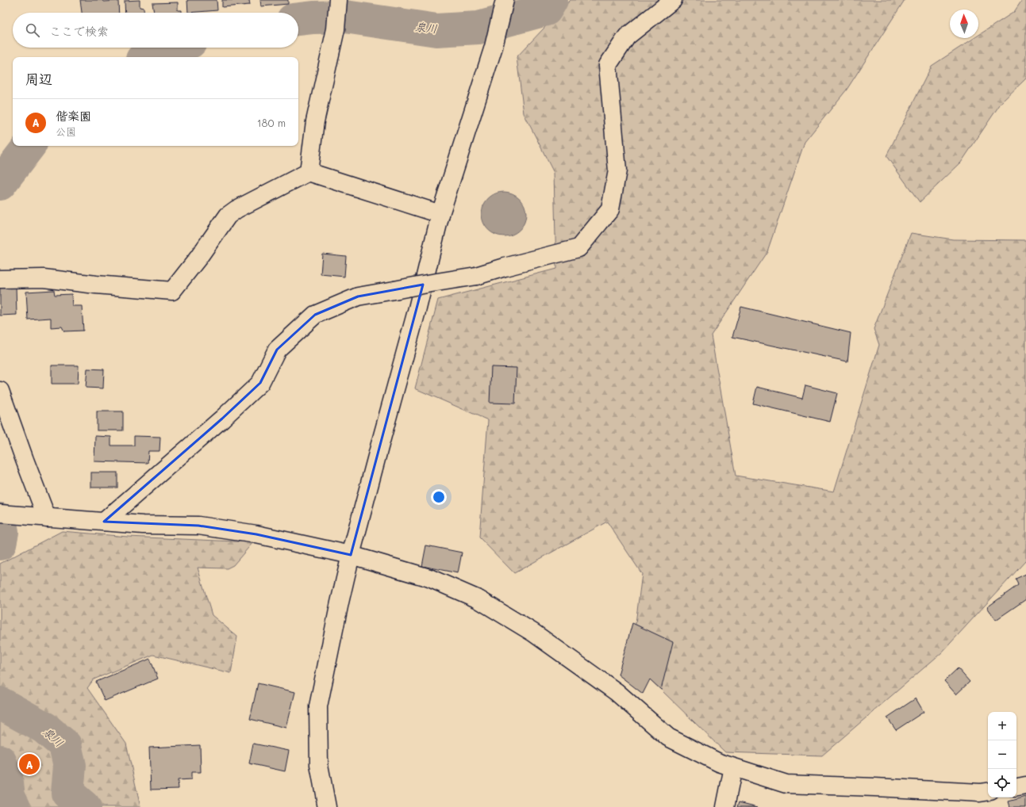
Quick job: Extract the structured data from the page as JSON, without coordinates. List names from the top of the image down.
{
  "water": ["泉川"],
  "north": "top",
  "page": {
    "search": "ここで検索",
    "heading": "周辺",
    "list": [
      {
        "mark": "A",
        "name": "偕楽園",
        "note": "公園",
        "value": "180 m"
      }
    ],
    "map_buttons": ["+", "−"],
    "pins": "A"
  }
}
